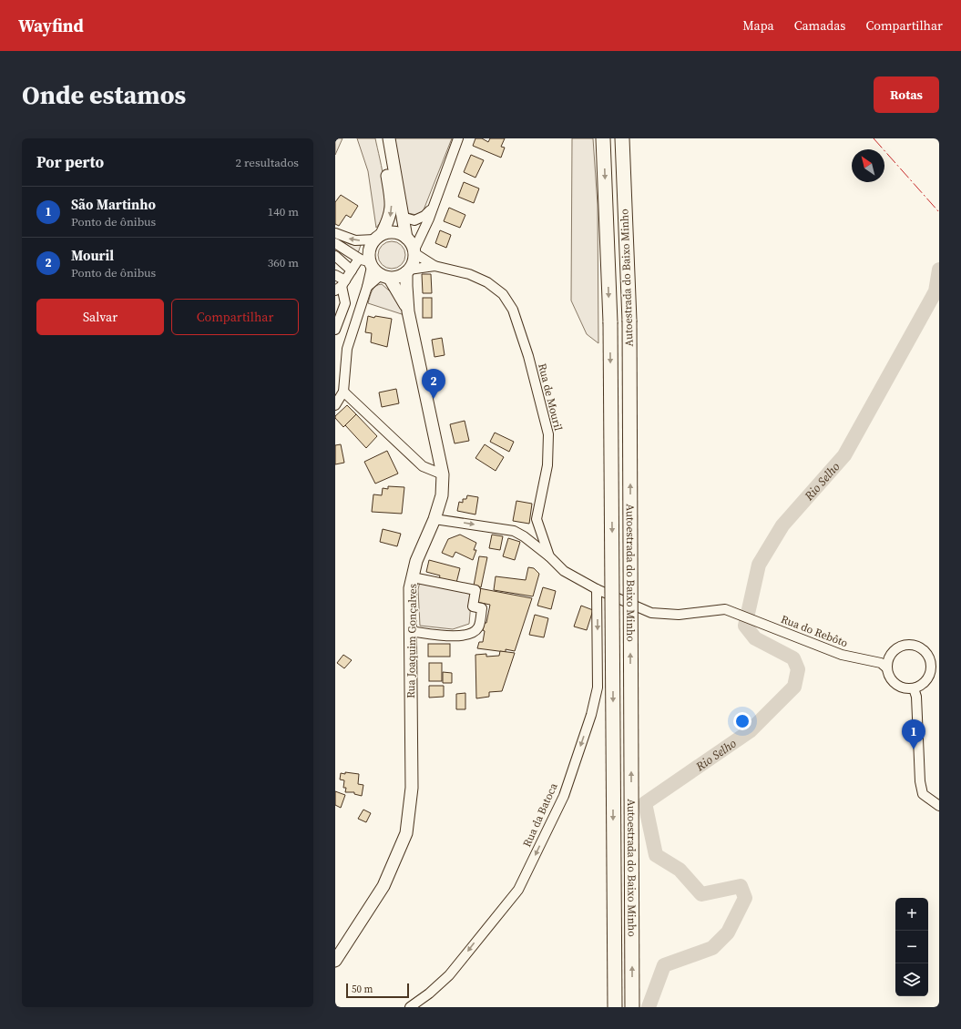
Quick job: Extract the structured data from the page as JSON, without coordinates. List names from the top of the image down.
{
  "streets": {
    "highway": ["Autoestrada do Baixo Minho"],
    "main road": ["Rua Joaquim Gonçalves"],
    "street": ["Rua de Mouril", "Rua do Rebôto", "Rua da Batoca"]
  },
  "crossings": [
    ["Rua de Mouril", "Rua do Rebôto"],
    ["Rua de Mouril", "Rua da Batoca"]
  ],
  "one_way": ["Rua da Batoca"],
  "water": ["Rio Selho"],
  "scale_bar": "50 m",
  "north": "top left",
  "page": {
    "header": "Wayfind",
    "nav": ["Mapa", "Camadas", "Compartilhar"],
    "buttons": [
      "Rotas",
      ["Salvar", "Compartilhar"]
    ],
    "title": "Onde estamos",
    "heading": ["Por perto", "2 resultados"],
    "list": [
      {
        "mark": "1",
        "name": "São Martinho",
        "note": "Ponto de ônibus",
        "value": "140 m"
      },
      {
        "mark": "2",
        "name": "Mouril",
        "note": "Ponto de ônibus",
        "value": "360 m"
      }
    ],
    "pins": ["2", "1"],
    "map_buttons": ["+", "−"],
    "scale": "50 m"
  }
}
